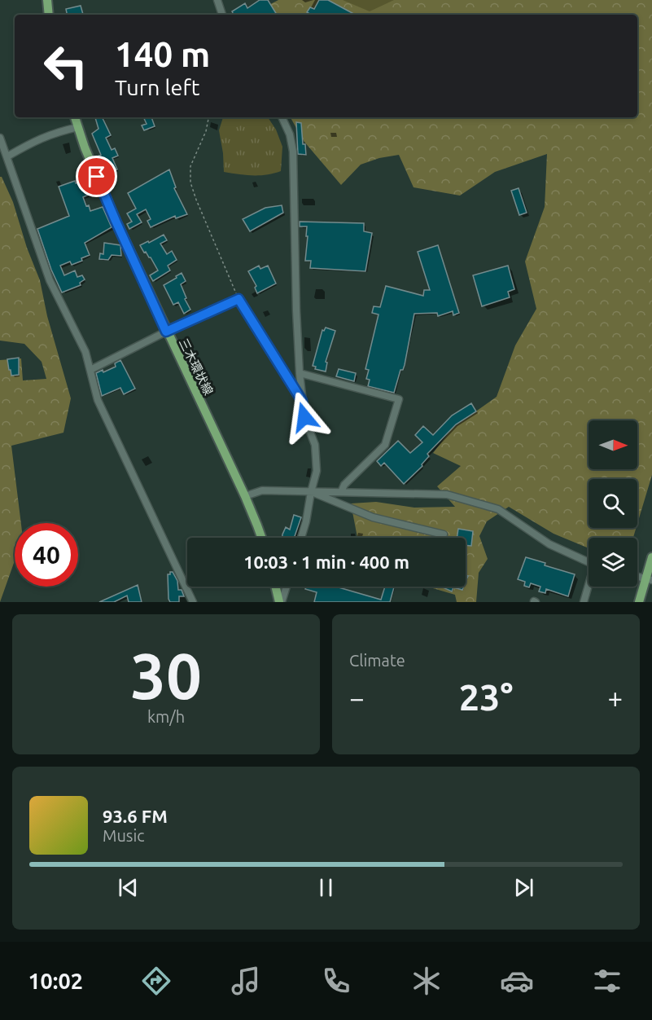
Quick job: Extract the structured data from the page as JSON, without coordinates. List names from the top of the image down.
{
  "streets": {
    "main road": ["三木環状線"]
  },
  "north": "right",
  "page": {
    "turn": ["140 m", "Turn left"],
    "limit": "40",
    "trip": "10:03 · 1 min · 400 m",
    "tile": [
      ["30", "km/h"],
      "Climate"
    ],
    "heat": ["−", "23°", "+"],
    "song": ["93.6 FM", "Music"],
    "tabs": "10:02"
  }
}
